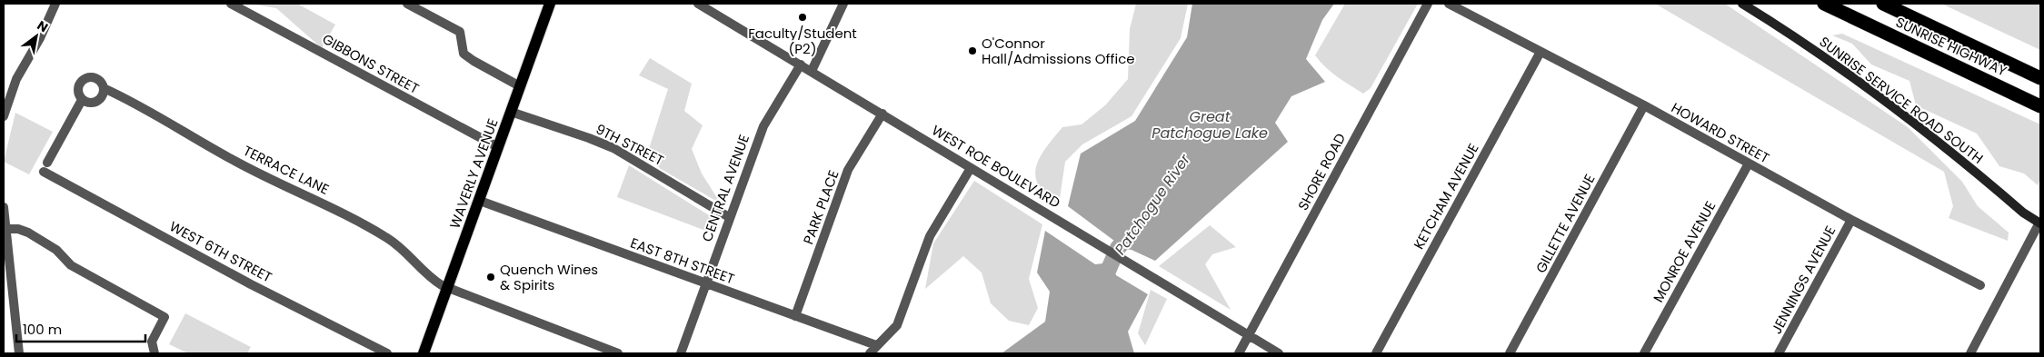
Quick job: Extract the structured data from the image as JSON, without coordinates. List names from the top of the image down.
{
  "streets": {
    "highway": ["SUNRISE HIGHWAY"],
    "main road": ["SUNRISE SERVICE ROAD SOUTH", "WAVERLY AVENUE"],
    "street": [
      "GIBBONS STREET",
      "HOWARD STREET",
      "9TH STREET",
      "WEST ROE BOULEVARD",
      "TERRACE LANE",
      "SHORE ROAD",
      "CENTRAL AVENUE",
      "KETCHAM AVENUE",
      "PARK PLACE",
      "GILLETTE AVENUE",
      "WEST 6TH STREET",
      "MONROE AVENUE",
      "EAST 8TH STREET",
      "JENNINGS AVENUE"
    ]
  },
  "crossings": [
    ["GIBBONS STREET", "WAVERLY AVENUE"],
    ["HOWARD STREET", "KETCHAM AVENUE"],
    ["HOWARD STREET", "GILLETTE AVENUE"],
    ["HOWARD STREET", "MONROE AVENUE"],
    ["HOWARD STREET", "JENNINGS AVENUE"],
    ["9TH STREET", "WAVERLY AVENUE"],
    ["9TH STREET", "CENTRAL AVENUE"],
    ["WEST ROE BOULEVARD", "SHORE ROAD"],
    ["WEST ROE BOULEVARD", "CENTRAL AVENUE"],
    ["WEST ROE BOULEVARD", "PARK PLACE"],
    ["TERRACE LANE", "WAVERLY AVENUE"],
    ["WAVERLY AVENUE", "EAST 8TH STREET"],
    ["CENTRAL AVENUE", "EAST 8TH STREET"],
    ["PARK PLACE", "EAST 8TH STREET"]
  ],
  "water": ["Great Patchogue Lake", "Patchogue River"],
  "places": ["Faculty/Student (P2)", "O'Connor Hall/Admissions Office", "Quench Wines & Spirits"],
  "scale_bar": "100 m",
  "north": "top right"
}
